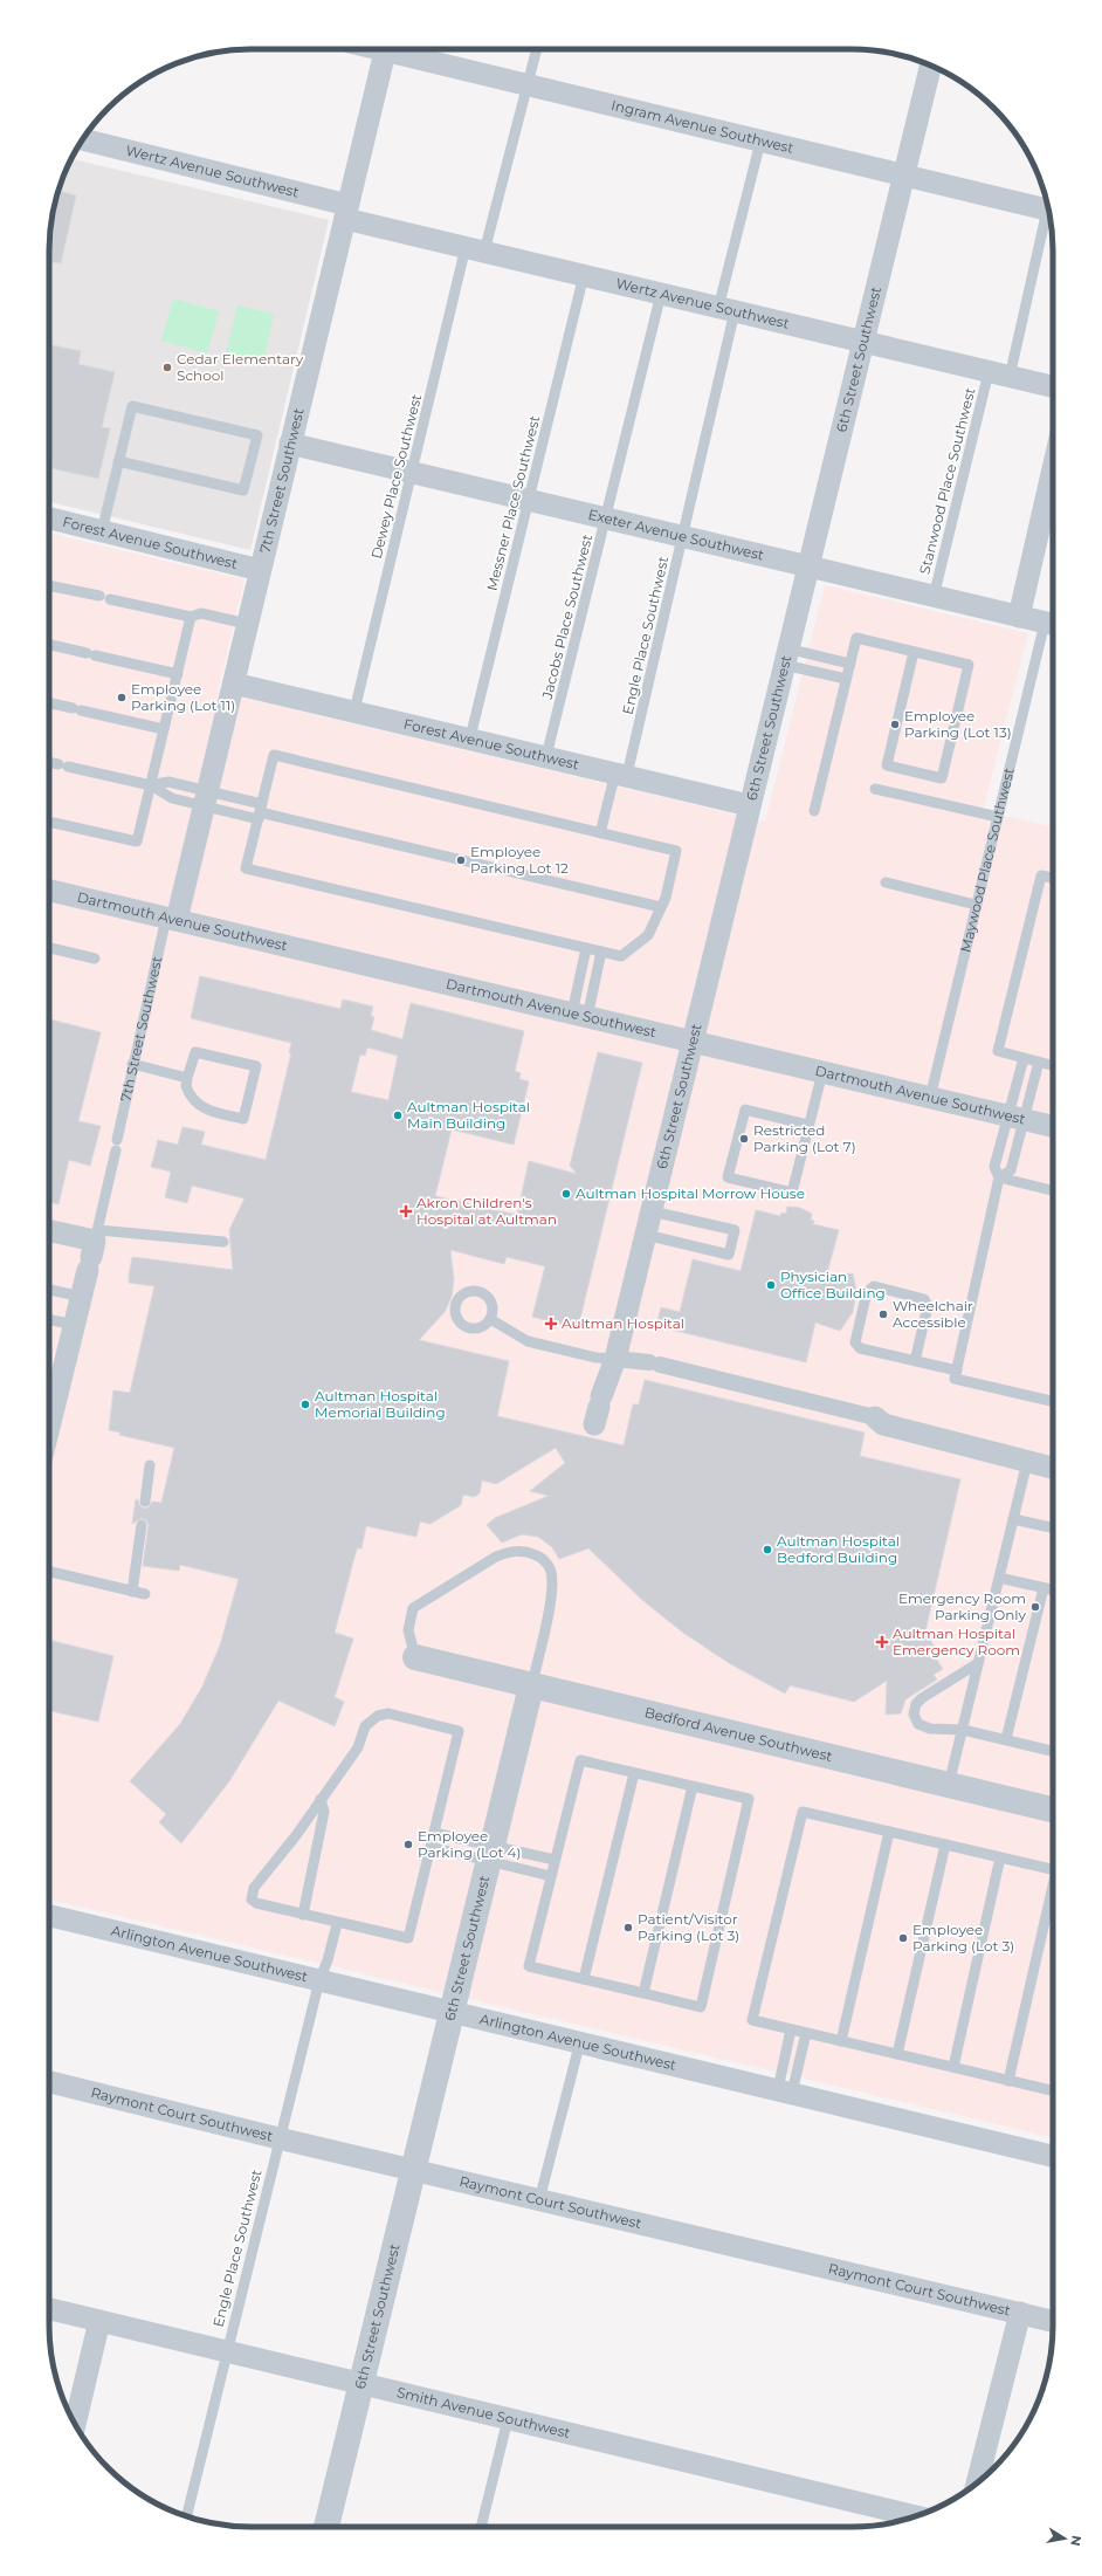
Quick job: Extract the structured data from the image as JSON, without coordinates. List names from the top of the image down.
{
  "streets": {
    "street": [
      "Ingram Avenue Southwest",
      "Wertz Avenue Southwest",
      "6th Street Southwest",
      "7th Street Southwest",
      "Exeter Avenue Southwest",
      "Forest Avenue Southwest",
      "Dartmouth Avenue Southwest",
      "Bedford Avenue Southwest",
      "Arlington Avenue Southwest",
      "Raymont Court Southwest",
      "Smith Avenue Southwest"
    ],
    "lane": [
      "Dewey Place Southwest",
      "Stanwood Place Southwest",
      "Messner Place Southwest",
      "Jacobs Place Southwest",
      "Engle Place Southwest",
      "Maywood Place Southwest"
    ]
  },
  "crossings": [
    ["Ingram Avenue Southwest", "6th Street Southwest"],
    ["Ingram Avenue Southwest", "Dewey Place Southwest"],
    ["Ingram Avenue Southwest", "Engle Place Southwest"],
    ["Wertz Avenue Southwest", "6th Street Southwest"],
    ["Wertz Avenue Southwest", "Dewey Place Southwest"],
    ["Wertz Avenue Southwest", "7th Street Southwest"],
    ["Wertz Avenue Southwest", "Stanwood Place Southwest"],
    ["Wertz Avenue Southwest", "Messner Place Southwest"],
    ["Wertz Avenue Southwest", "Jacobs Place Southwest"],
    ["Wertz Avenue Southwest", "Engle Place Southwest"],
    ["6th Street Southwest", "Exeter Avenue Southwest"],
    ["6th Street Southwest", "Forest Avenue Southwest"],
    ["6th Street Southwest", "Dartmouth Avenue Southwest"],
    ["6th Street Southwest", "Bedford Avenue Southwest"],
    ["6th Street Southwest", "Arlington Avenue Southwest"],
    ["6th Street Southwest", "Raymont Court Southwest"],
    ["6th Street Southwest", "Smith Avenue Southwest"],
    ["Dewey Place Southwest", "Exeter Avenue Southwest"],
    ["Dewey Place Southwest", "Forest Avenue Southwest"],
    ["7th Street Southwest", "Exeter Avenue Southwest"],
    ["7th Street Southwest", "Forest Avenue Southwest"],
    ["7th Street Southwest", "Dartmouth Avenue Southwest"],
    ["Stanwood Place Southwest", "Exeter Avenue Southwest"],
    ["Messner Place Southwest", "Exeter Avenue Southwest"],
    ["Messner Place Southwest", "Forest Avenue Southwest"],
    ["Exeter Avenue Southwest", "Jacobs Place Southwest"],
    ["Exeter Avenue Southwest", "Engle Place Southwest"],
    ["Exeter Avenue Southwest", "Maywood Place Southwest"],
    ["Forest Avenue Southwest", "Jacobs Place Southwest"],
    ["Forest Avenue Southwest", "Engle Place Southwest"],
    ["Engle Place Southwest", "Arlington Avenue Southwest"],
    ["Engle Place Southwest", "Raymont Court Southwest"],
    ["Engle Place Southwest", "Smith Avenue Southwest"],
    ["Maywood Place Southwest", "Dartmouth Avenue Southwest"]
  ],
  "places": {
    "other": [
      "Cedar Elementary School",
      "Employee Parking (Lot 11)",
      "Employee Parking (Lot 13)",
      "Employee Parking Lot 12",
      "Aultman Hospital Main Building",
      "Restricted Parking (Lot 7)",
      "Aultman Hospital Morrow House",
      "Physician Office Building",
      "Wheelchair Accessible",
      "Aultman Hospital Memorial Building",
      "Aultman Hospital Bedford Building",
      "Emergency Room Parking Only",
      "Employee Parking (Lot 4)",
      "Patient/Visitor Parking (Lot 3)",
      "Employee Parking (Lot 3)"
    ],
    "health": ["Akron Children's Hospital at Aultman", "Aultman Hospital", "Aultman Hospital Emergency Room"]
  },
  "north": "right"
}
